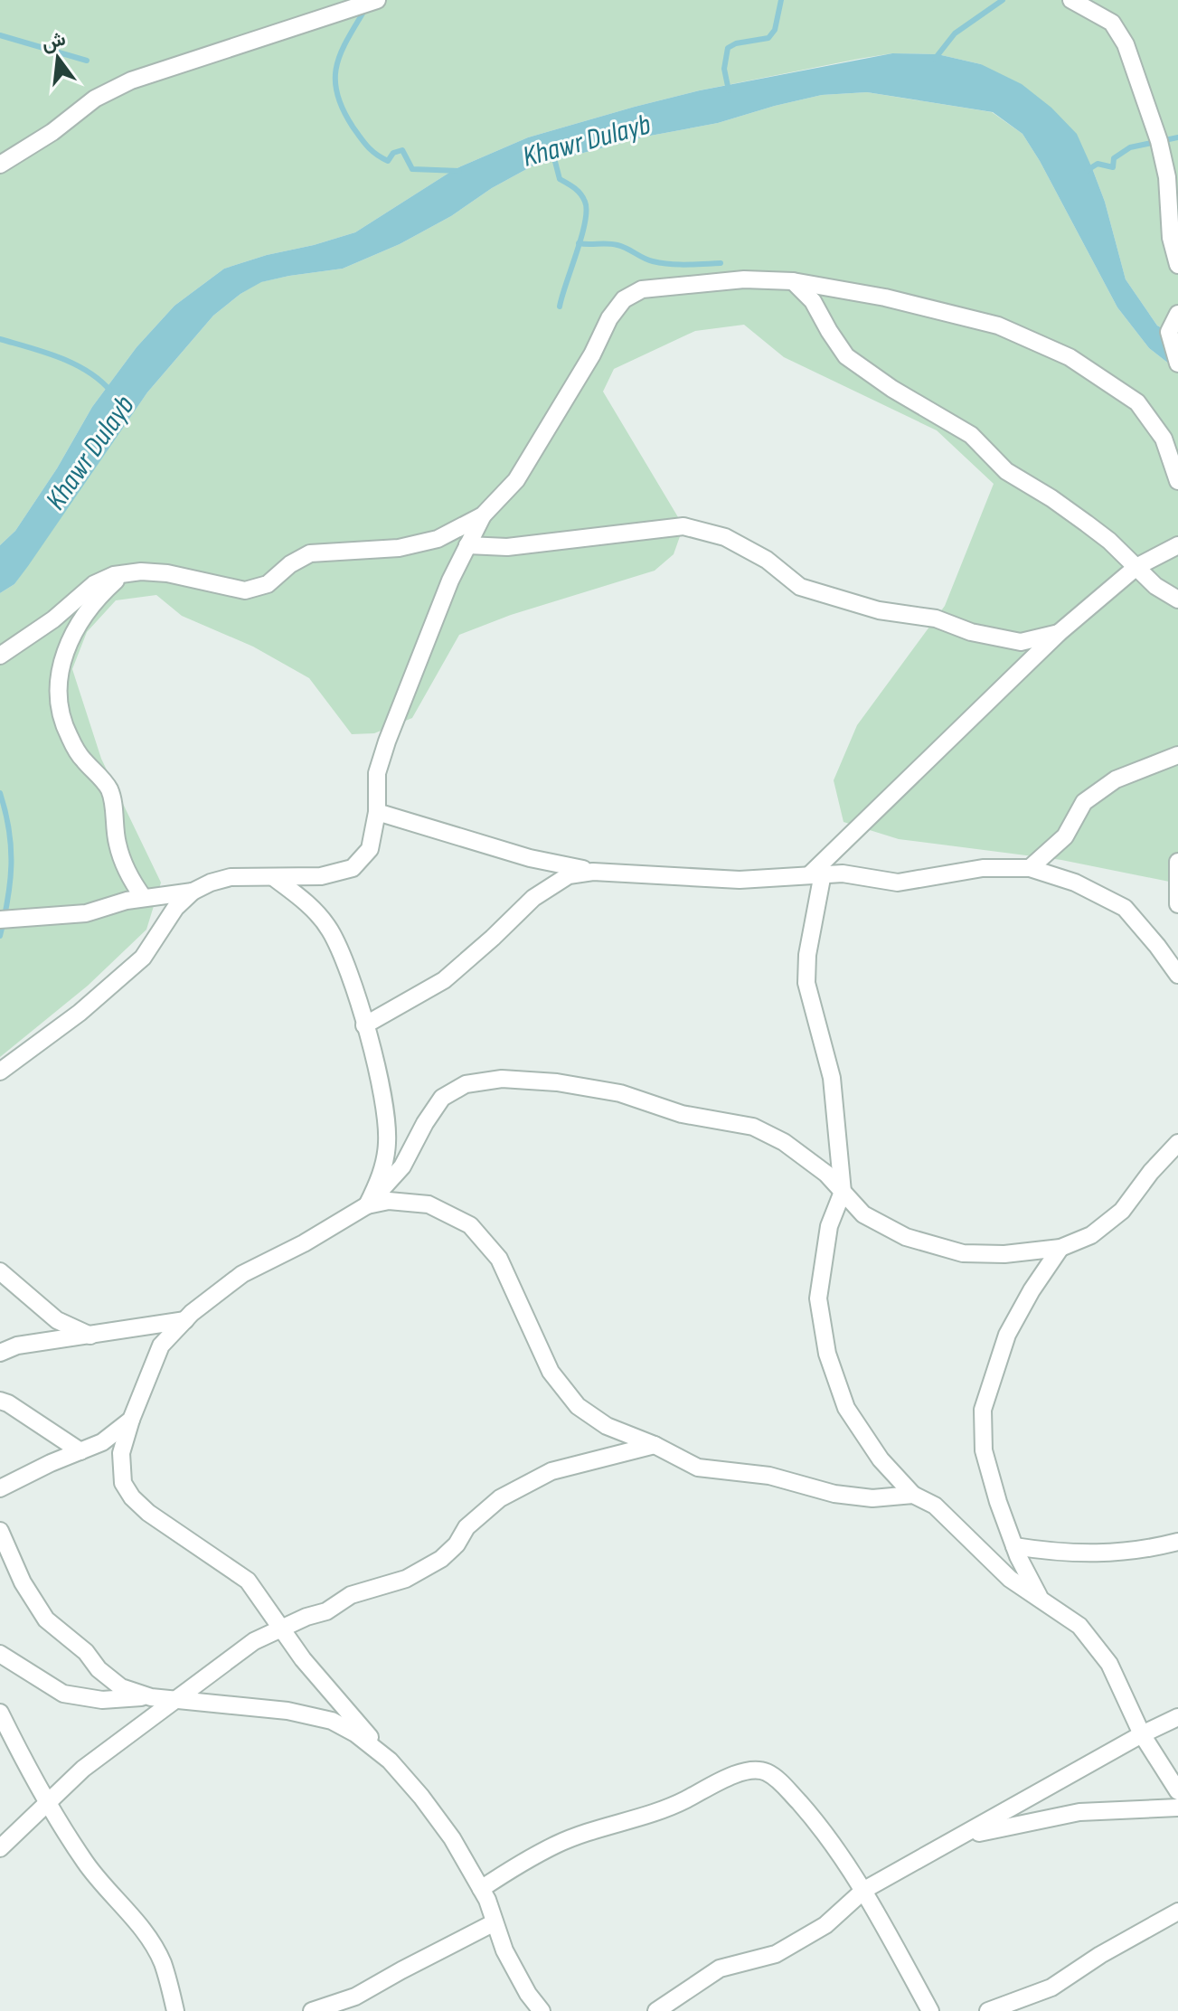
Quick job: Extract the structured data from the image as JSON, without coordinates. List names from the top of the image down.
{
  "water": ["Khawr Dulayb"],
  "north": "top"
}
